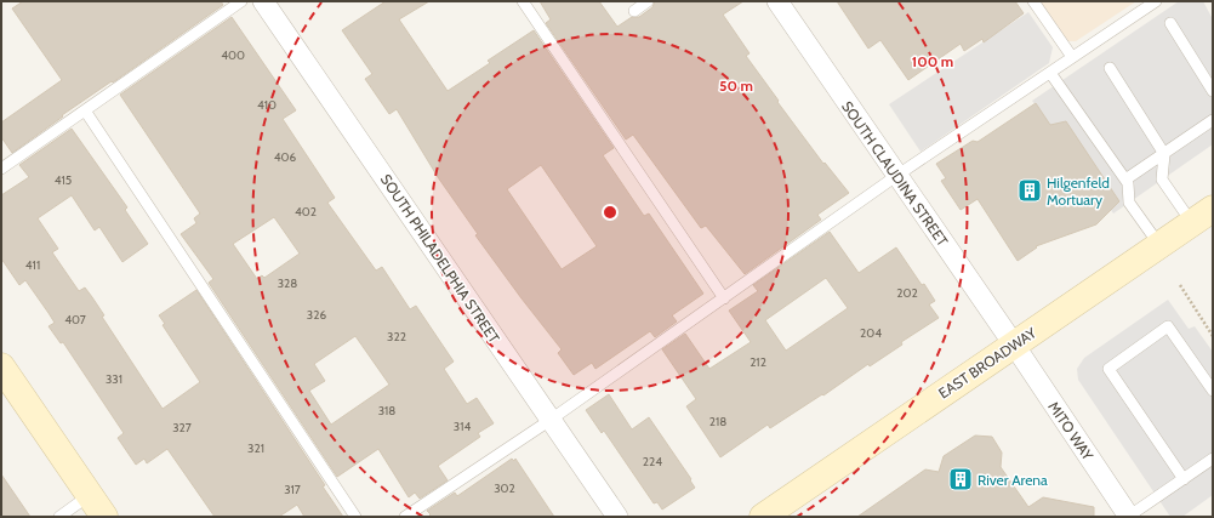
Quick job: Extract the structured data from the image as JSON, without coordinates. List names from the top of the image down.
{
  "streets": {
    "street": [
      "SOUTH CLAUDINA STREET",
      "SOUTH PHILADELPHIA STREET",
      "EAST BROADWAY",
      "MITO WAY"
    ]
  },
  "crossings": [
    ["SOUTH CLAUDINA STREET", "EAST BROADWAY"],
    ["SOUTH CLAUDINA STREET", "MITO WAY"],
    ["EAST BROADWAY", "MITO WAY"]
  ],
  "places": {
    "building": ["Hilgenfeld Mortuary", "River Arena"]
  },
  "house_numbers": [
    "400",
    "410",
    "406",
    "415",
    "402",
    "411",
    "328",
    "202",
    "326",
    "407",
    "204",
    "322",
    "212",
    "331",
    "318",
    "218",
    "314",
    "327",
    "321",
    "224",
    "302",
    "317"
  ],
  "rings": ["100 m", "50 m"]
}
